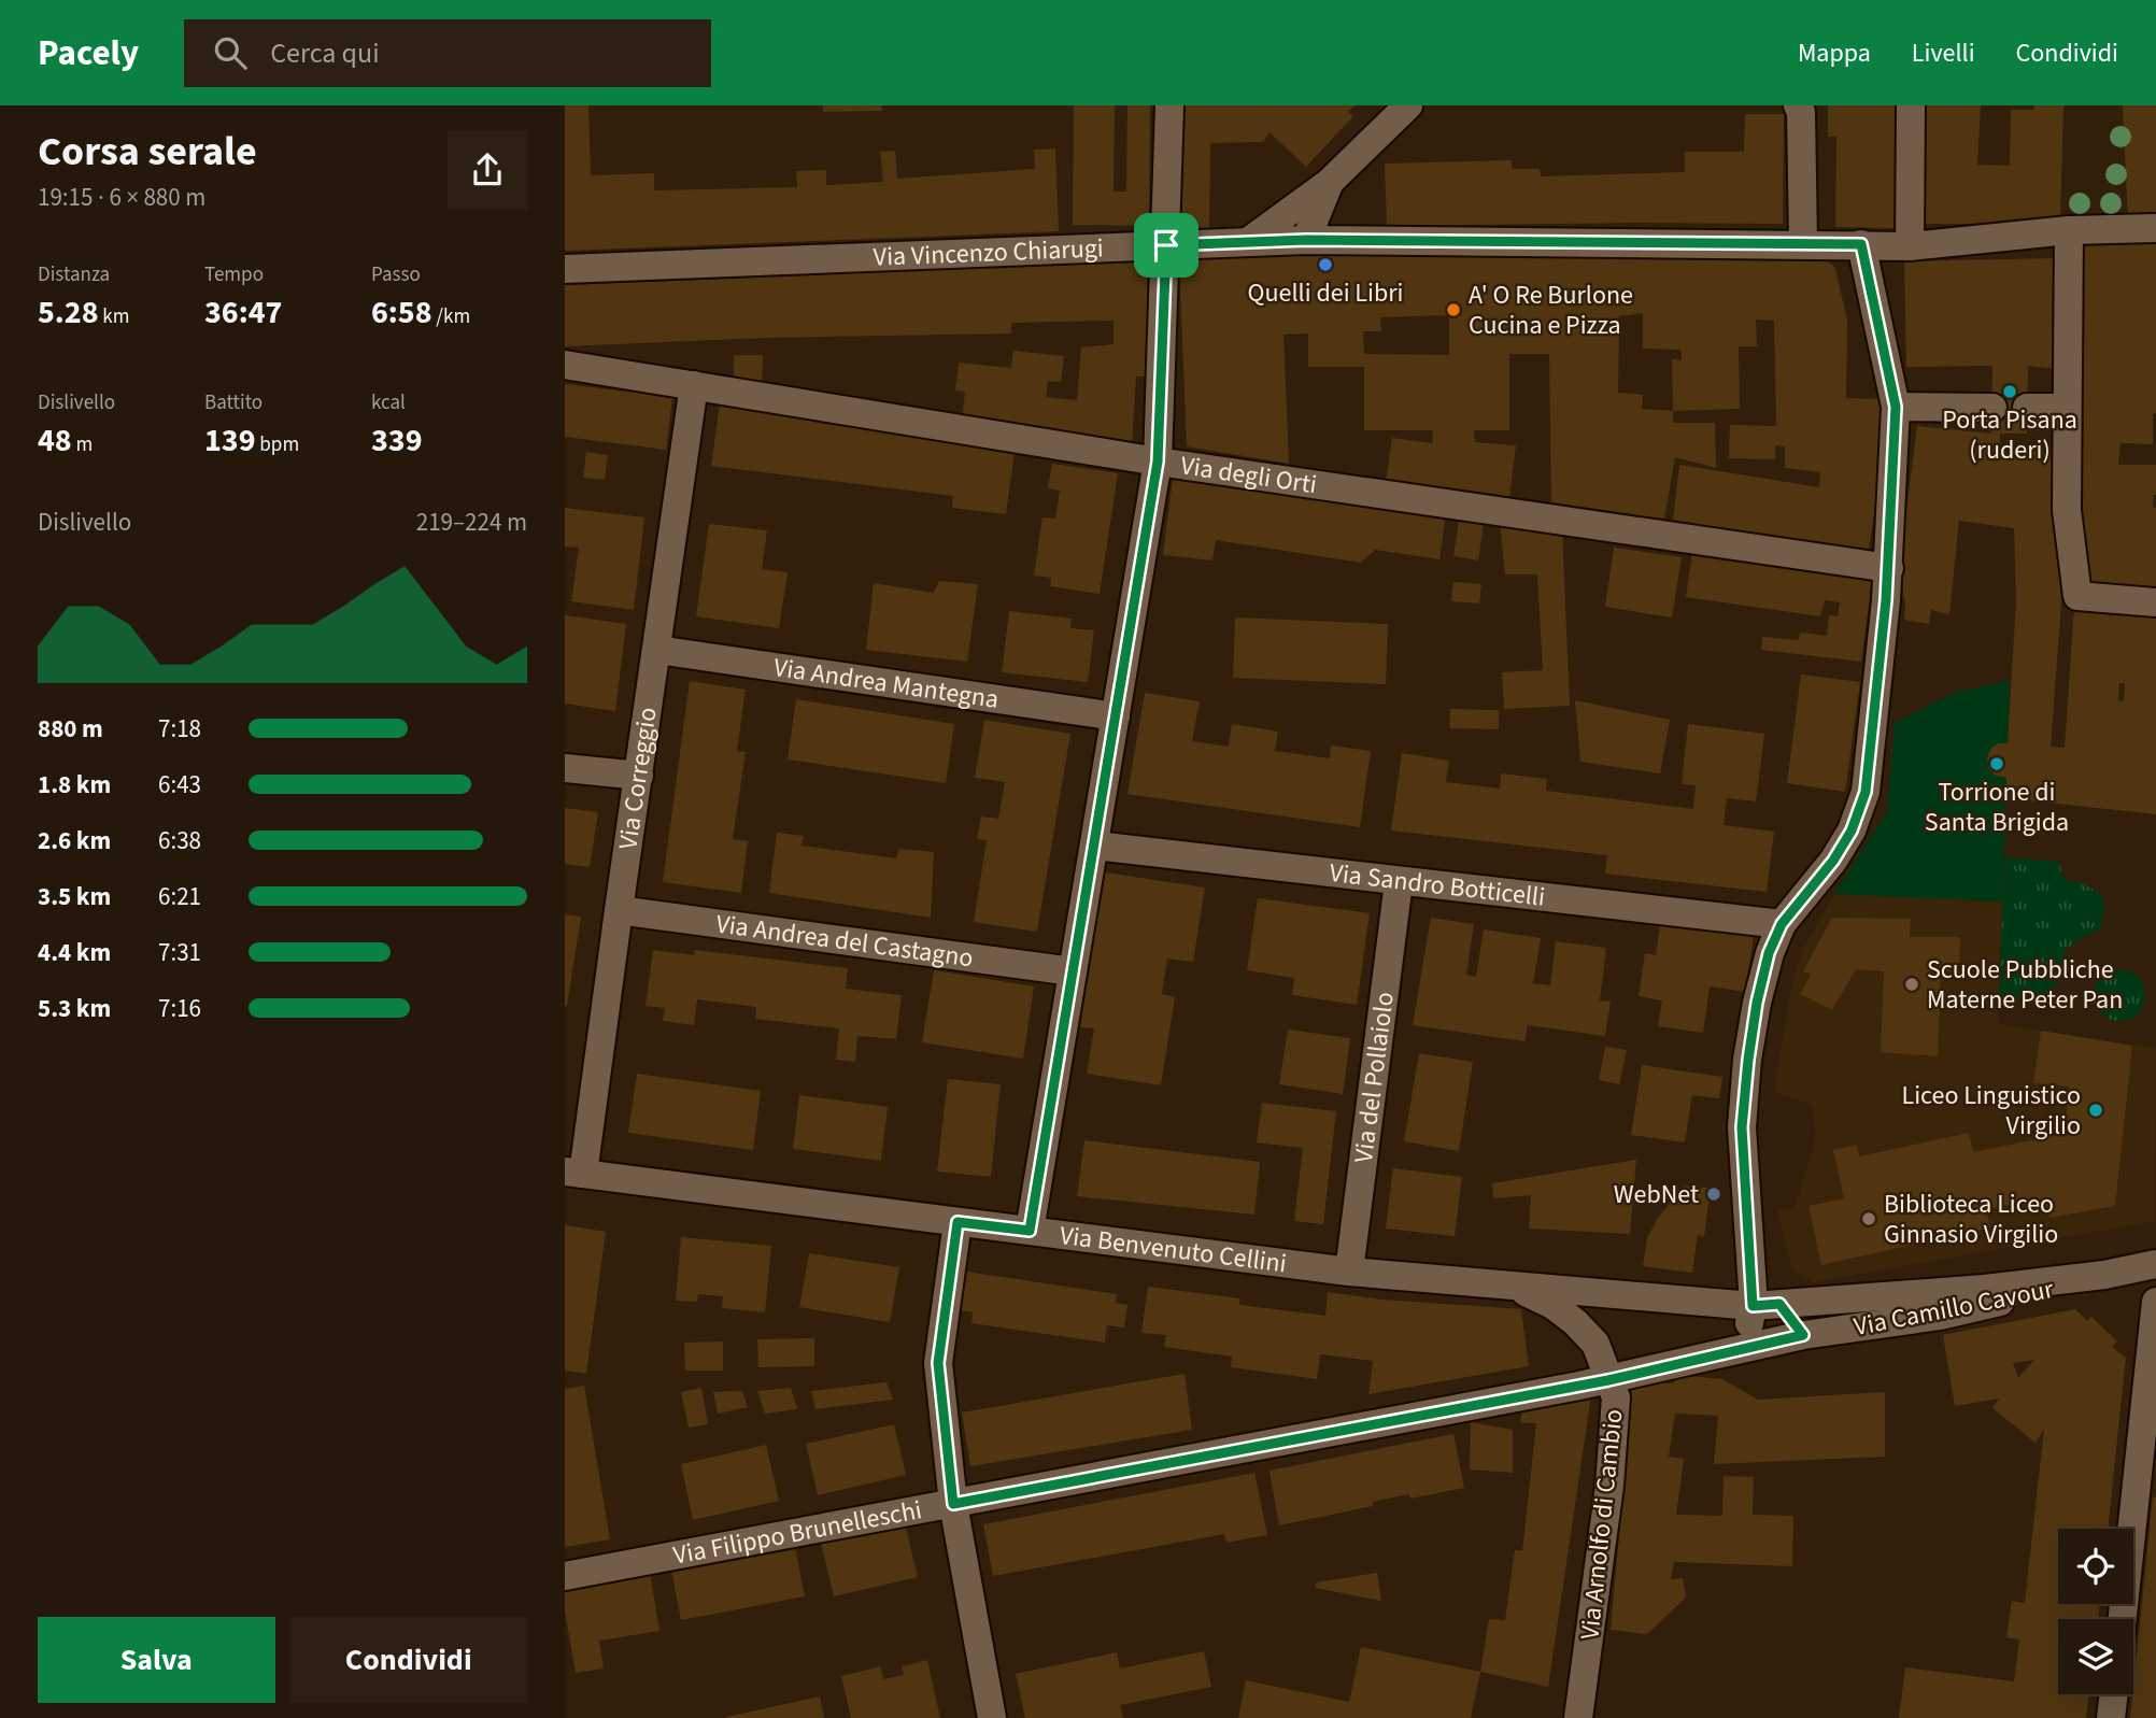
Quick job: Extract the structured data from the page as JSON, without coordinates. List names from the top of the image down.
{
  "streets": {
    "street": [
      "Via Vincenzo Chiarugi",
      "Via degli Orti",
      "Via Andrea Mantegna",
      "Via Correggio",
      "Via Sandro Botticelli",
      "Via Andrea del Castagno",
      "Via del Pollaiolo",
      "Via Benvenuto Cellini",
      "Via Camillo Cavour",
      "Via Arnolfo di Cambio",
      "Via Filippo Brunelleschi"
    ]
  },
  "crossings": [
    ["Via degli Orti", "Via Correggio"],
    ["Via Andrea Mantegna", "Via Correggio"],
    ["Via Correggio", "Via Andrea del Castagno"],
    ["Via Correggio", "Via Benvenuto Cellini"],
    ["Via Sandro Botticelli", "Via del Pollaiolo"],
    ["Via del Pollaiolo", "Via Benvenuto Cellini"],
    ["Via Benvenuto Cellini", "Via Camillo Cavour"],
    ["Via Benvenuto Cellini", "Via Arnolfo di Cambio"],
    ["Via Camillo Cavour", "Via Arnolfo di Cambio"],
    ["Via Camillo Cavour", "Via Filippo Brunelleschi"],
    ["Via Arnolfo di Cambio", "Via Filippo Brunelleschi"]
  ],
  "places": [
    "Quelli dei Libri",
    "A' O Re Burlone Cucina e Pizza",
    "Porta Pisana (ruderi)",
    "Torrione di Santa Brigida",
    "Scuole Pubbliche Materne Peter Pan",
    "Liceo Linguistico Virgilio",
    "WebNet",
    "Biblioteca Liceo Ginnasio Virgilio"
  ],
  "page": {
    "header": "Pacely",
    "search": "Cerca qui",
    "nav": ["Mappa", "Livelli", "Condividi"],
    "heading": ["Corsa serale", "19:15 · 6 × 880 m"],
    "stats": [
      ["Distanza", "5.28 km"],
      ["Tempo", "36:47"],
      ["Passo", "6:58 /km"],
      ["Dislivello", "48 m"],
      ["Battito", "139 bpm"],
      ["kcal", "339"]
    ],
    "chart": ["Dislivello", "219–224 m"],
    "list": [
      {
        "name": "880 m",
        "note": "7:18"
      },
      {
        "name": "1.8 km",
        "note": "6:43"
      },
      {
        "name": "2.6 km",
        "note": "6:38"
      },
      {
        "name": "3.5 km",
        "note": "6:21"
      },
      {
        "name": "4.4 km",
        "note": "7:31"
      },
      {
        "name": "5.3 km",
        "note": "7:16"
      }
    ],
    "buttons": ["Salva", "Condividi"]
  }
}
